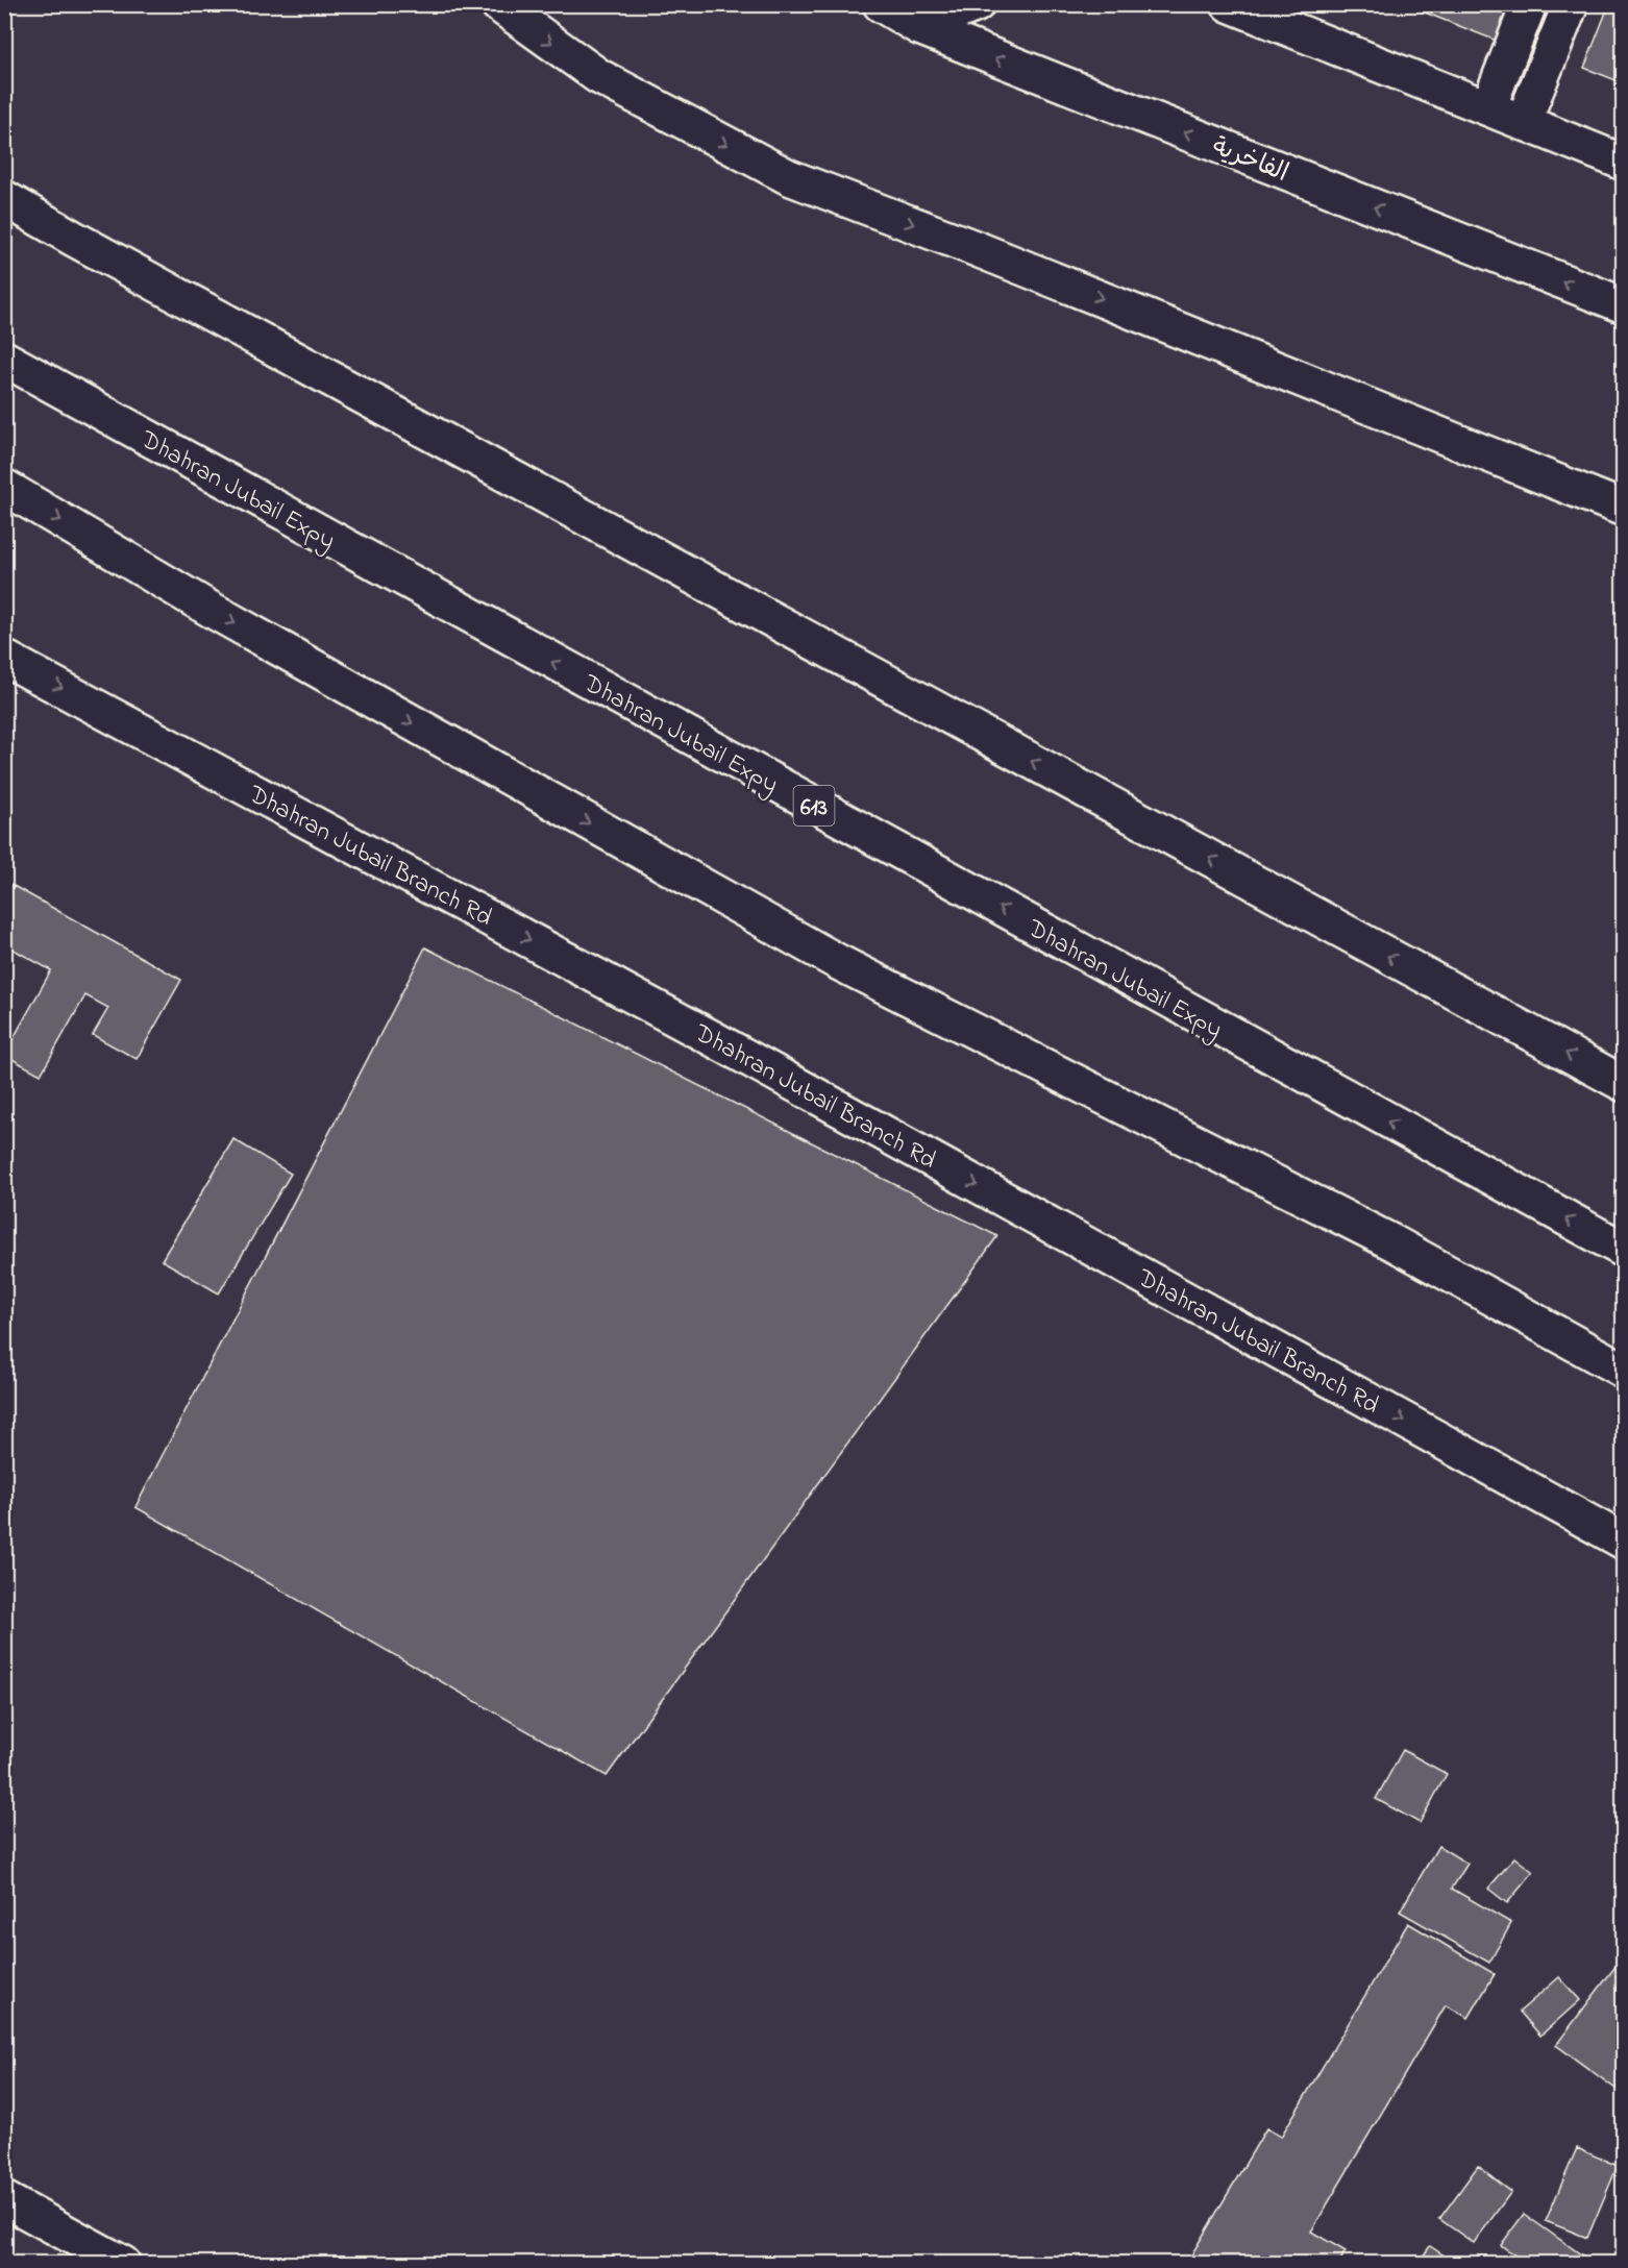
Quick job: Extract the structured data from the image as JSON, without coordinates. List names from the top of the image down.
{
  "streets": {
    "main road": [
      "الفاخرية",
      "Dhahran Jubail Expy",
      "613",
      "Dhahran Jubail Branch Rd"
    ]
  }
}
